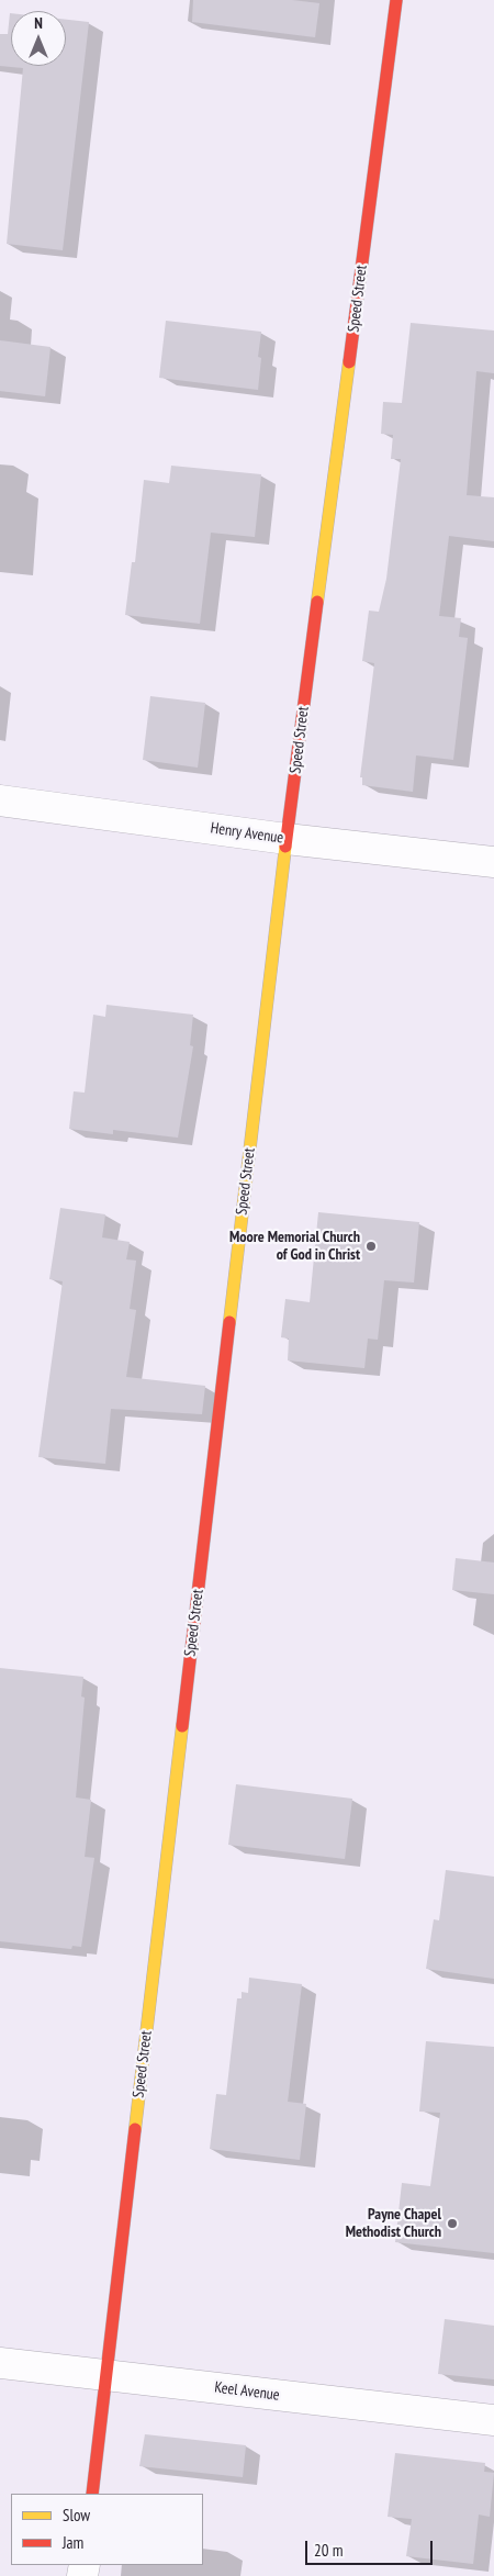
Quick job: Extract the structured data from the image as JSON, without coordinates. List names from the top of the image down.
{
  "streets": {
    "street": ["Speed Street", "Henry Avenue", "Keel Avenue"]
  },
  "crossings": [
    ["Speed Street", "Henry Avenue"],
    ["Speed Street", "Keel Avenue"]
  ],
  "places": ["Moore Memorial Church of God in Christ", "Payne Chapel Methodist Church"],
  "legend": ["Slow", "Jam"],
  "scale_bar": "20 m",
  "north": "top"
}
